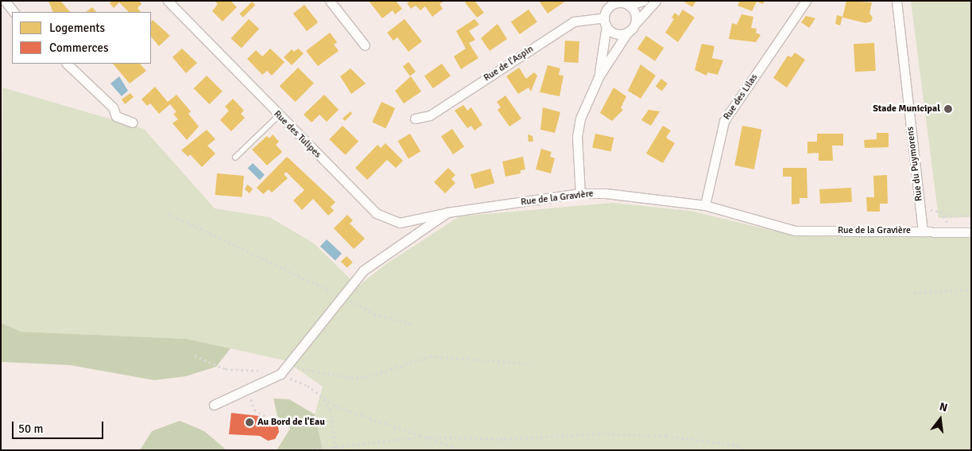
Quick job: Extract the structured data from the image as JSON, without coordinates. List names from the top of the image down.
{
  "streets": {
    "street": [
      "Rue de l'Aspin",
      "Rue des Lilas",
      "Rue des Tulipes",
      "Rue du Puymorens",
      "Rue de la Gravière"
    ]
  },
  "crossings": [
    ["Rue des Lilas", "Rue de la Gravière"],
    ["Rue des Tulipes", "Rue de la Gravière"],
    ["Rue du Puymorens", "Rue de la Gravière"]
  ],
  "places": ["Stade Municipal", "Au Bord de l'Eau"],
  "legend": ["Logements", "Commerces"],
  "scale_bar": "50 m",
  "north": "top"
}
